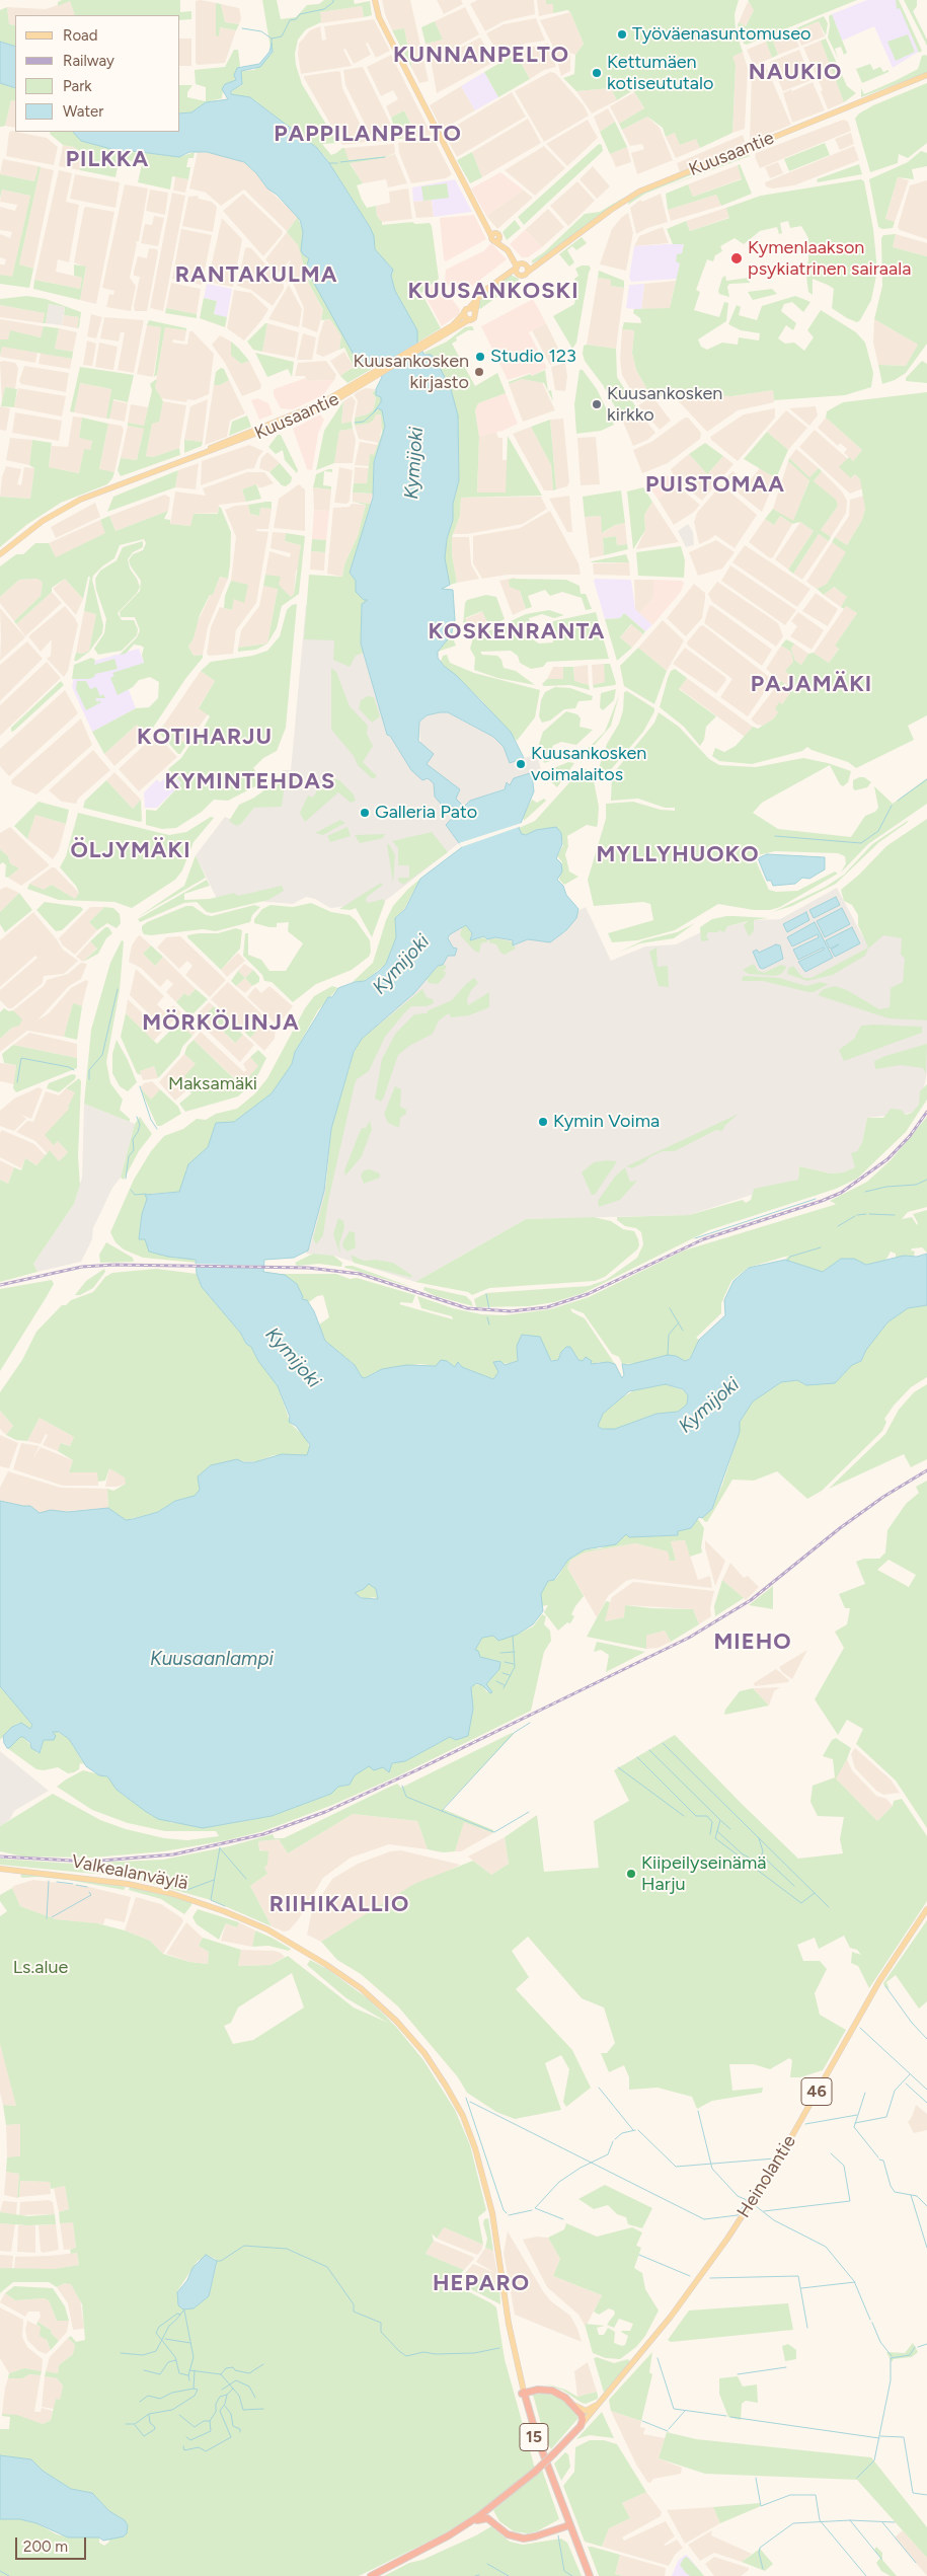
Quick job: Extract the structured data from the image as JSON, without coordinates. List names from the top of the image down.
{
  "streets": {
    "highway": ["Valkealanväylä", "15"],
    "main road": ["Kuusaantie", "46", "Heinolantie"]
  },
  "crossings": [
    ["Valkealanväylä", "15"],
    ["Heinolantie", "15"]
  ],
  "districts": [
    "KUNNANPELTO",
    "NAUKIO",
    "PAPPILANPELTO",
    "PILKKA",
    "RANTAKULMA",
    "KUUSANKOSKI",
    "PUISTOMAA",
    "KOSKENRANTA",
    "PAJAMÄKI",
    "KOTIHARJU",
    "KYMINTEHDAS",
    "ÖLJYMÄKI",
    "MYLLYHUOKO",
    "MÖRKÖLINJA",
    "MIEHO",
    "RIIHIKALLIO",
    "HEPARO"
  ],
  "water": ["Kymijoki", "Kuusaanlampi"],
  "parks": ["Maksamäki", "Ls.alue"],
  "places": [
    "Työväenasuntomuseo",
    "Kettumäen kotiseututalo",
    "Kymenlaakson psykiatrinen sairaala",
    "Studio 123",
    "Kuusankosken kirjasto",
    "Kuusankosken kirkko",
    "Kuusankosken voimalaitos",
    "Galleria Pato",
    "Kymin Voima",
    "Kiipeilyseinämä Harju"
  ],
  "legend": [
    "Road",
    "Railway",
    "Park",
    "Water"
  ],
  "scale_bar": "200 m"
}
